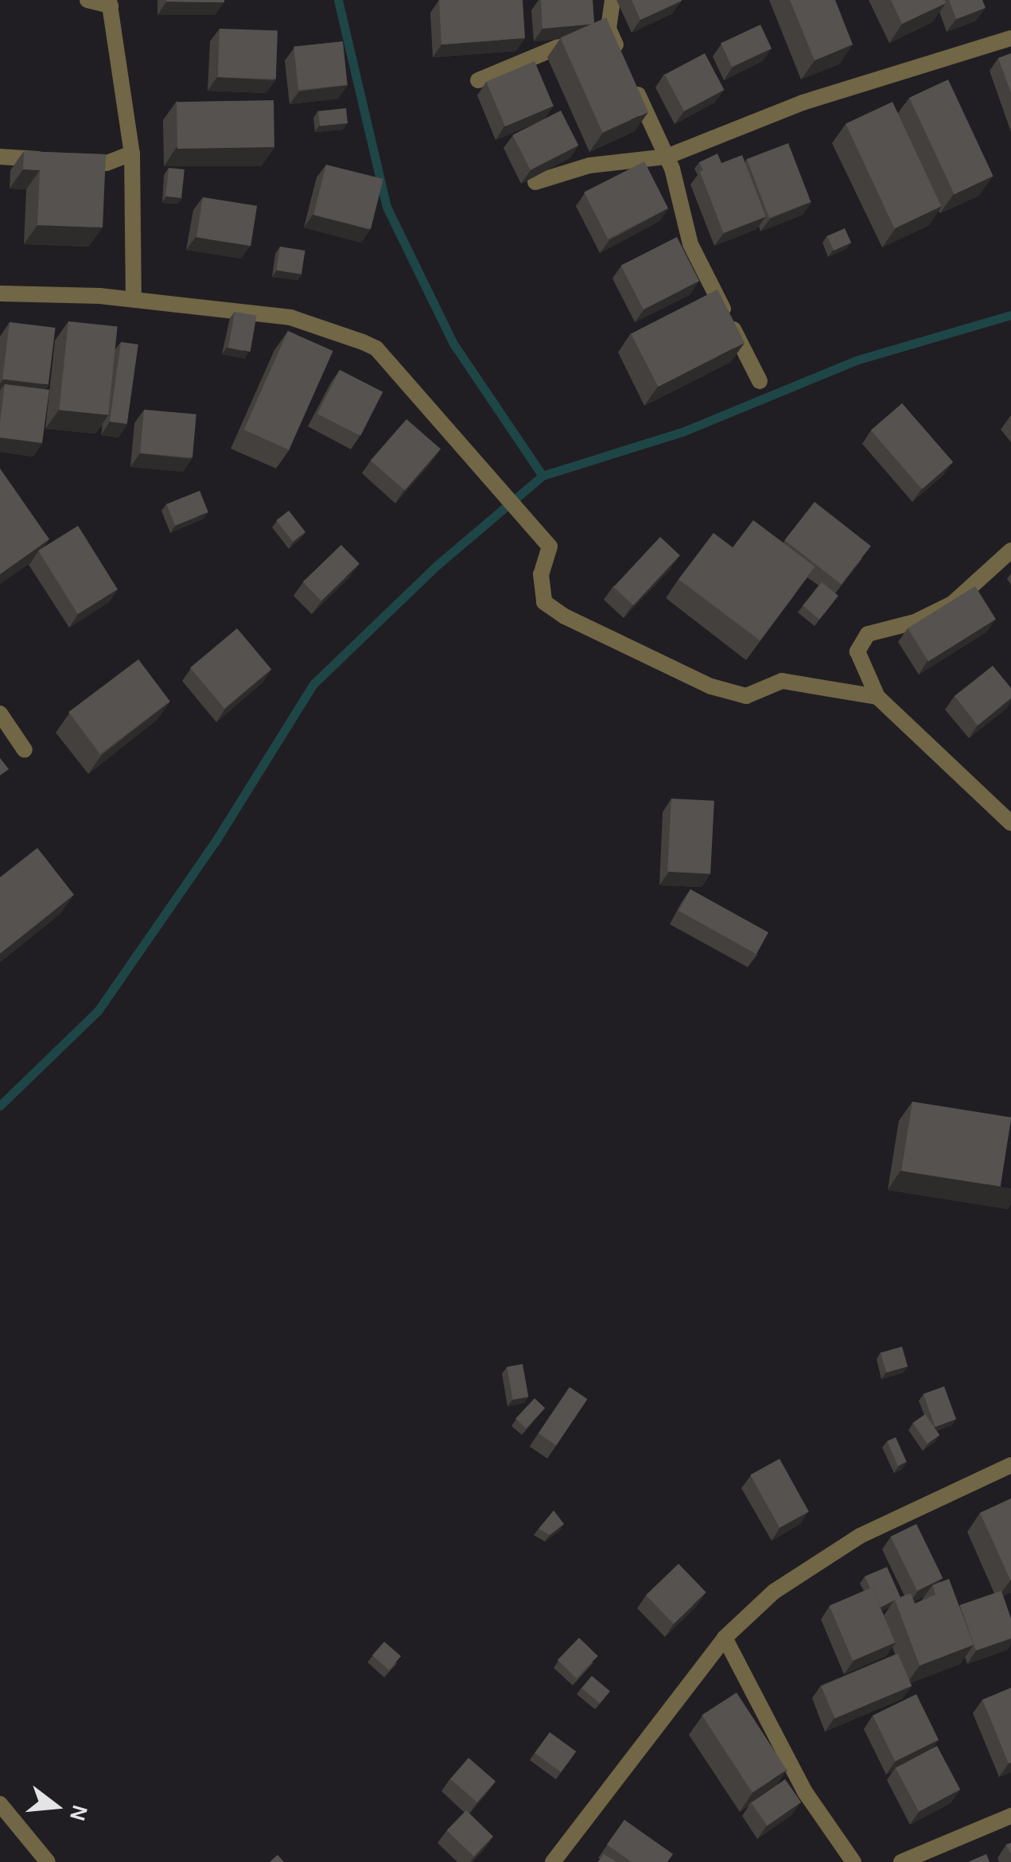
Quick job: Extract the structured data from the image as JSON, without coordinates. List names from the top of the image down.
{
  "north": "right"
}
